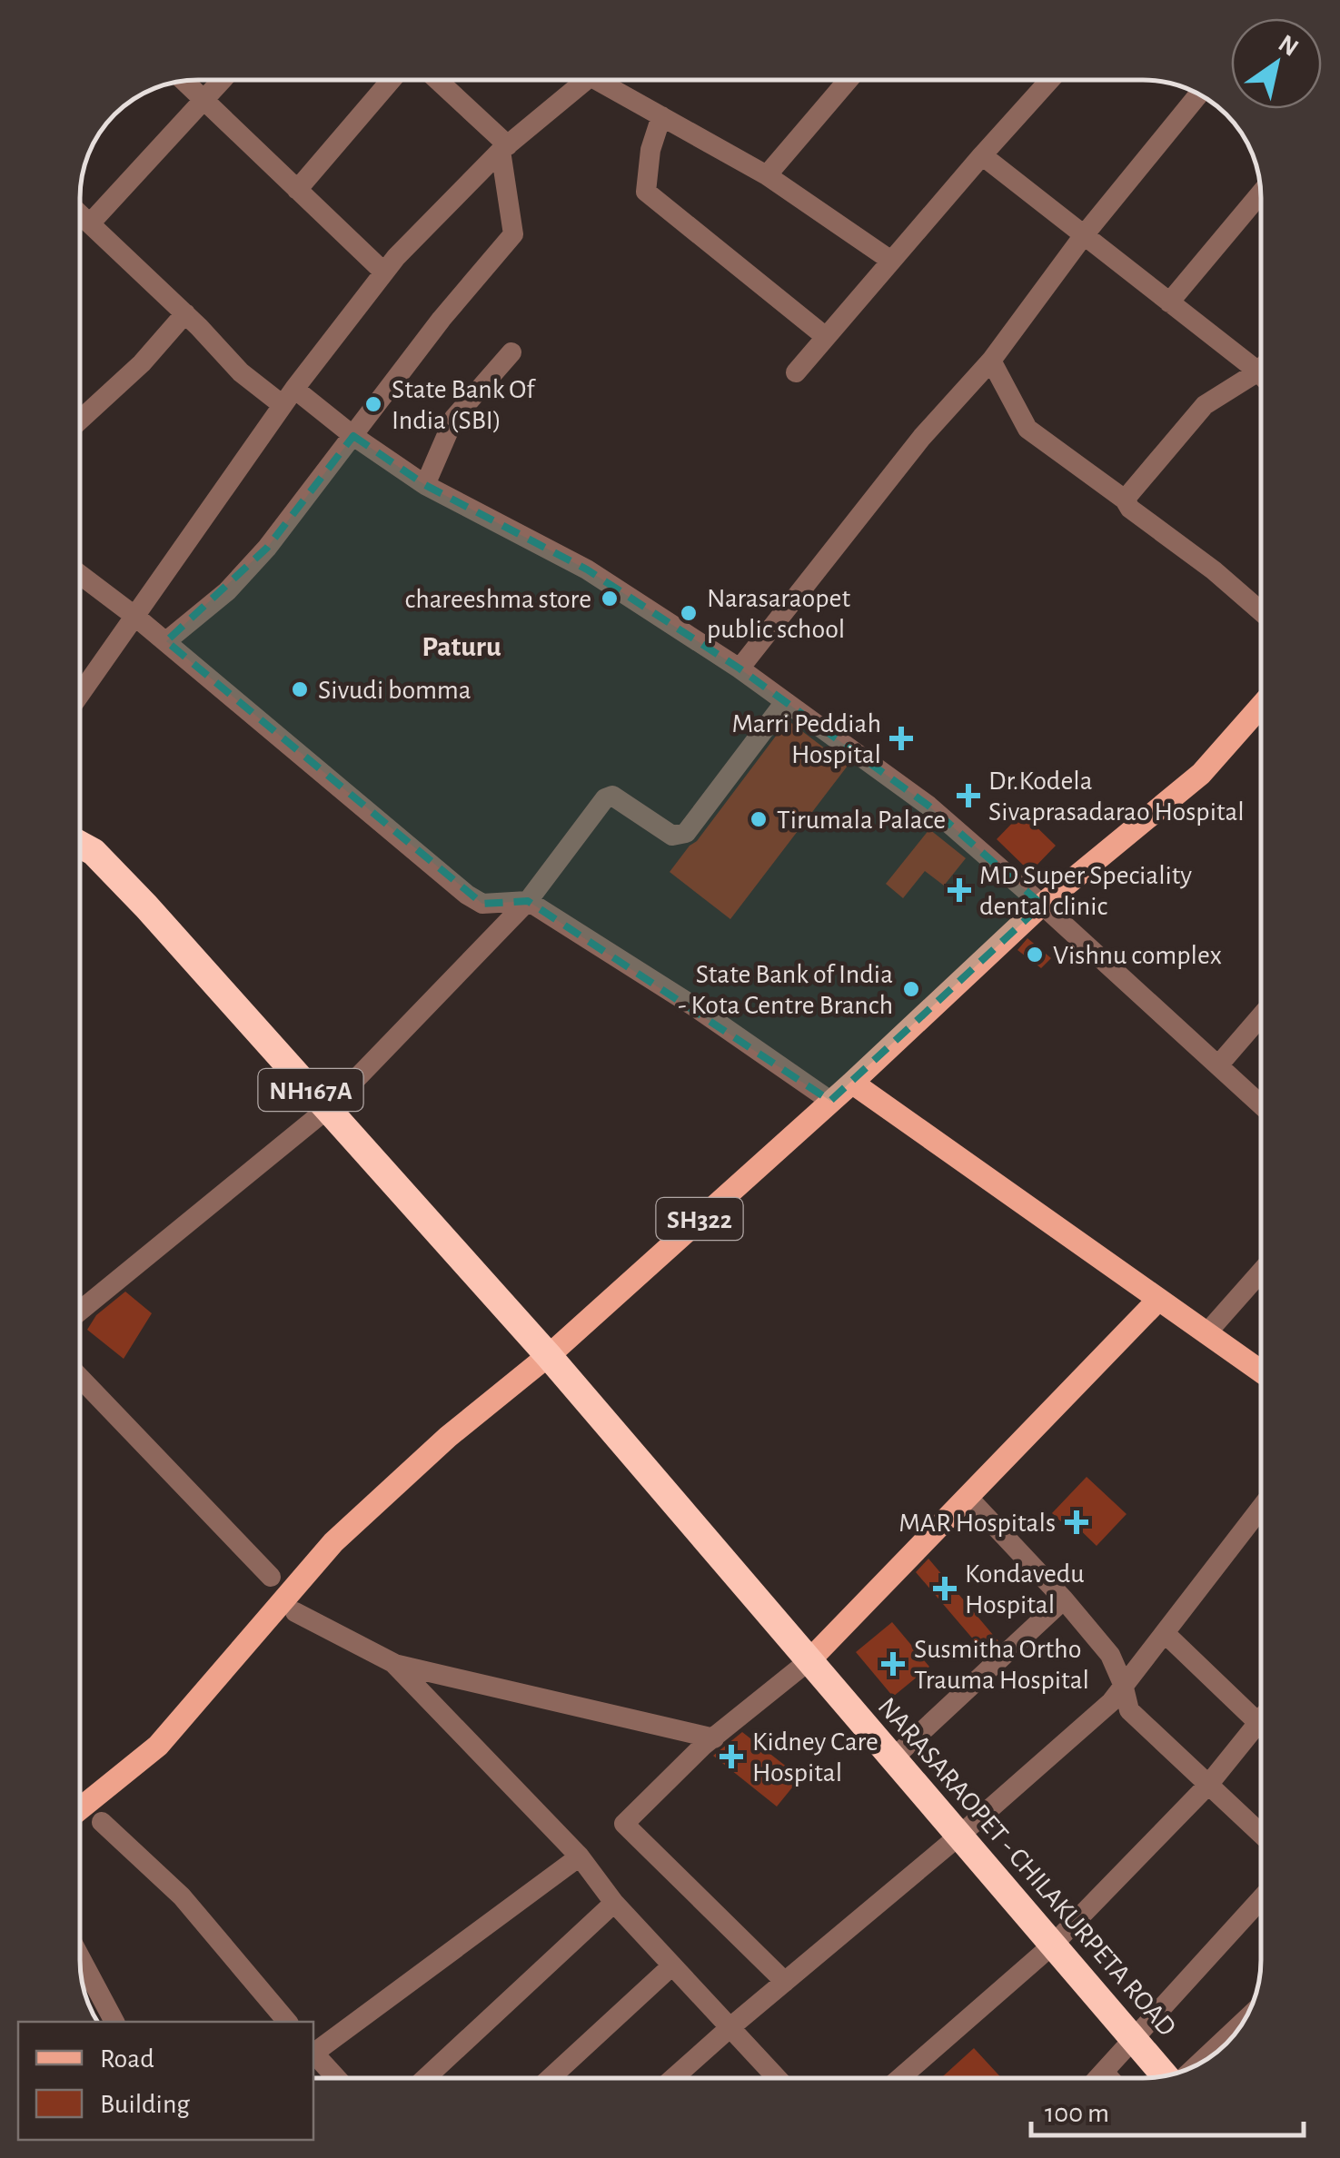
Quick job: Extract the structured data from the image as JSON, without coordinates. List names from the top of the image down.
{
  "streets": {
    "highway": ["NH167A", "NARASARAOPET - CHILAKURPETA ROAD"],
    "main road": ["SH322"]
  },
  "crossings": [
    ["NH167A", "SH322"],
    ["NH167A", "NARASARAOPET - CHILAKURPETA ROAD"],
    ["SH322", "NARASARAOPET - CHILAKURPETA ROAD"]
  ],
  "districts": ["Paturu"],
  "places": {
    "other": [
      "State Bank Of India (SBI)",
      "chareeshma store",
      "Narasaraopet public school",
      "Sivudi bomma",
      "Tirumala Palace",
      "Vishnu complex",
      "State Bank of India - Kota Centre Branch"
    ],
    "health": [
      "Marri Peddiah Hospital",
      "Dr.Kodela Sivaprasadarao Hospital",
      "MD Super Speciality dental clinic",
      "MAR Hospitals",
      "Kondavedu Hospital",
      "Susmitha Ortho Trauma Hospital",
      "Kidney Care Hospital"
    ]
  },
  "legend": ["Road", "Building"],
  "scale_bar": "100 m",
  "north": "top right"
}
